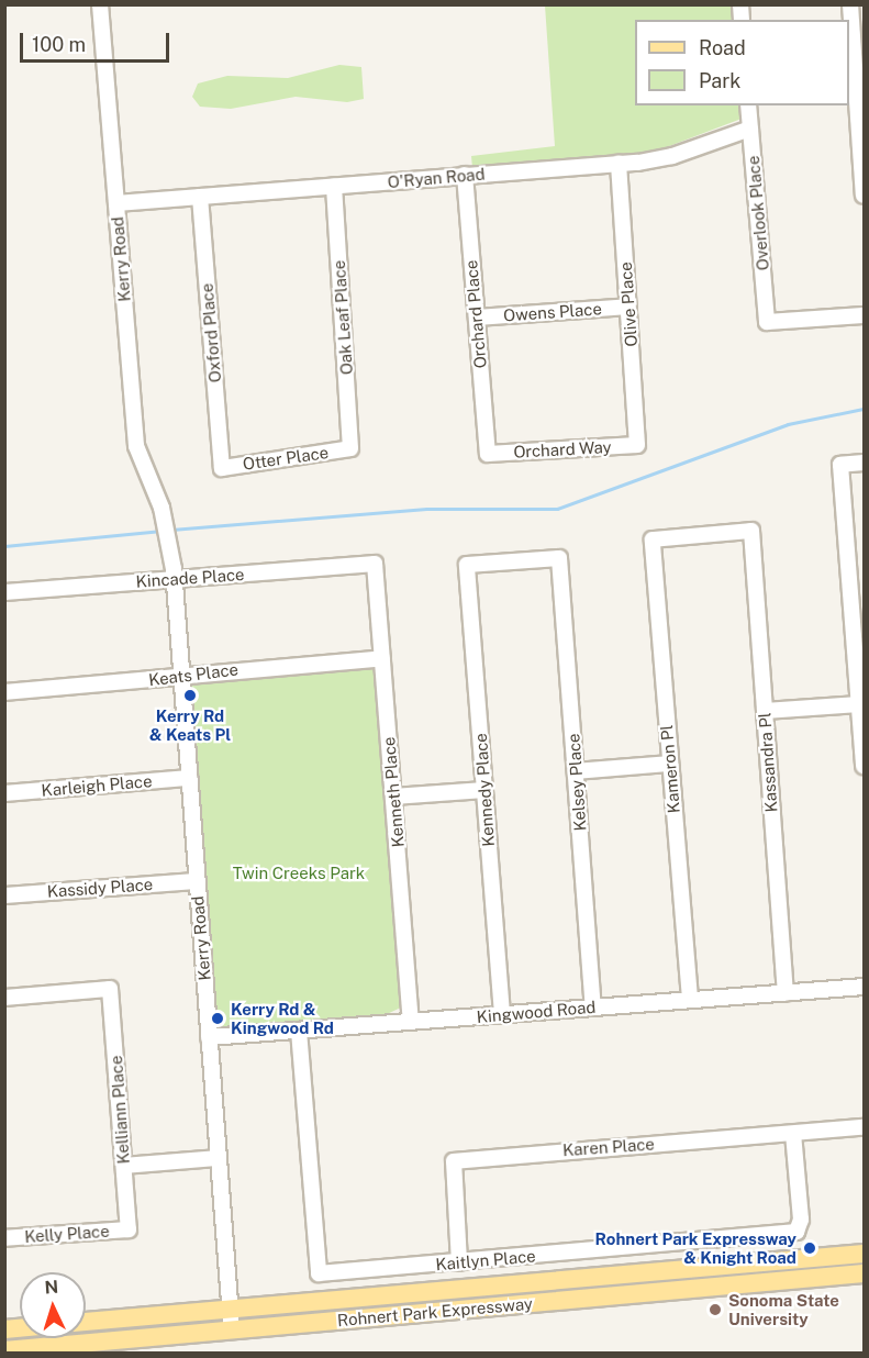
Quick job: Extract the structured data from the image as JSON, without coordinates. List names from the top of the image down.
{
  "streets": {
    "main road": ["Rohnert Park Expressway"],
    "street": [
      "O'Ryan Road",
      "Overlook Place",
      "Kerry Road",
      "Olive Place",
      "Owens Place",
      "Orchard Place",
      "Oak Leaf Place",
      "Oxford Place",
      "Orchard Way",
      "Otter Place",
      "Kincade Place",
      "Keats Place",
      "Kassandra Pl",
      "Kameron Pl",
      "Kelsey Place",
      "Karleigh Place",
      "Kennedy Place",
      "Kenneth Place",
      "Kassidy Place",
      "Kingwood Road",
      "Kelliann Place",
      "Karen Place",
      "Kelly Place",
      "Kaitlyn Place"
    ]
  },
  "crossings": [
    ["O'Ryan Road", "Overlook Place"],
    ["O'Ryan Road", "Kerry Road"],
    ["O'Ryan Road", "Olive Place"],
    ["O'Ryan Road", "Orchard Place"],
    ["O'Ryan Road", "Oak Leaf Place"],
    ["O'Ryan Road", "Oxford Place"],
    ["Kerry Road", "Kincade Place"],
    ["Kerry Road", "Keats Place"],
    ["Kerry Road", "Karleigh Place"],
    ["Kerry Road", "Kassidy Place"],
    ["Kerry Road", "Kingwood Road"],
    ["Kerry Road", "Rohnert Park Expressway"],
    ["Olive Place", "Owens Place"],
    ["Olive Place", "Orchard Way"],
    ["Owens Place", "Orchard Place"],
    ["Orchard Place", "Orchard Way"],
    ["Oak Leaf Place", "Otter Place"],
    ["Oxford Place", "Otter Place"],
    ["Kincade Place", "Kenneth Place"],
    ["Keats Place", "Kenneth Place"],
    ["Kassandra Pl", "Kameron Pl"],
    ["Kassandra Pl", "Kingwood Road"],
    ["Kameron Pl", "Kingwood Road"],
    ["Kelsey Place", "Kennedy Place"],
    ["Kelsey Place", "Kingwood Road"],
    ["Kennedy Place", "Kingwood Road"],
    ["Kenneth Place", "Kingwood Road"],
    ["Kingwood Road", "Kaitlyn Place"],
    ["Kelliann Place", "Kelly Place"],
    ["Karen Place", "Kaitlyn Place"]
  ],
  "parks": ["Twin Creeks Park"],
  "places": [
    "Kerry Rd & Keats Pl",
    "Kerry Rd & Kingwood Rd",
    "Rohnert Park Expressway & Knight Road",
    "Sonoma State University"
  ],
  "legend": ["Road", "Park"],
  "scale_bar": "100 m",
  "north": "top"
}
